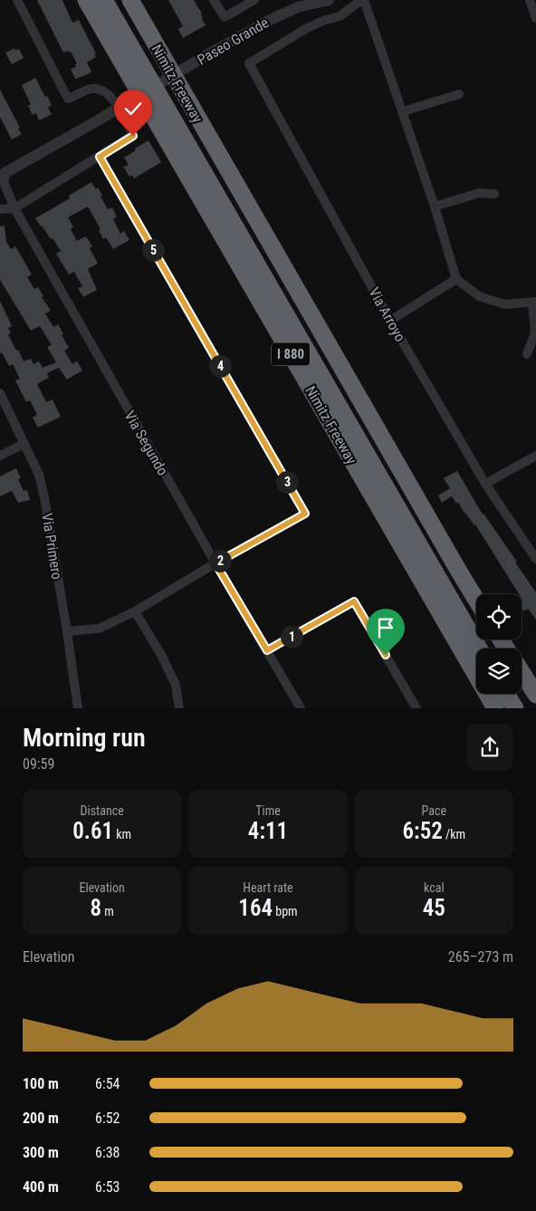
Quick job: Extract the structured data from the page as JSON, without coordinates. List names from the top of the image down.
{
  "streets": {
    "highway": ["Nimitz Freeway", "I 880"],
    "street": [
      "Paseo Grande",
      "Via Arroyo",
      "Via Segundo",
      "Via Primero"
    ]
  },
  "crossings": [
    ["Paseo Grande", "Via Segundo"]
  ],
  "page": {
    "pins": [
      "5",
      "4",
      "3",
      "2",
      "1"
    ],
    "heading": ["Morning run", "09:59"],
    "stats": [
      ["Distance", "0.61 km"],
      ["Time", "4:11"],
      ["Pace", "6:52 /km"],
      ["Elevation", "8 m"],
      ["Heart rate", "164 bpm"],
      ["kcal", "45"]
    ],
    "chart": ["Elevation", "265–273 m"],
    "list": [
      {
        "name": "100 m",
        "note": "6:54"
      },
      {
        "name": "200 m",
        "note": "6:52"
      },
      {
        "name": "300 m",
        "note": "6:38"
      },
      {
        "name": "400 m",
        "note": "6:53"
      }
    ]
  }
}
